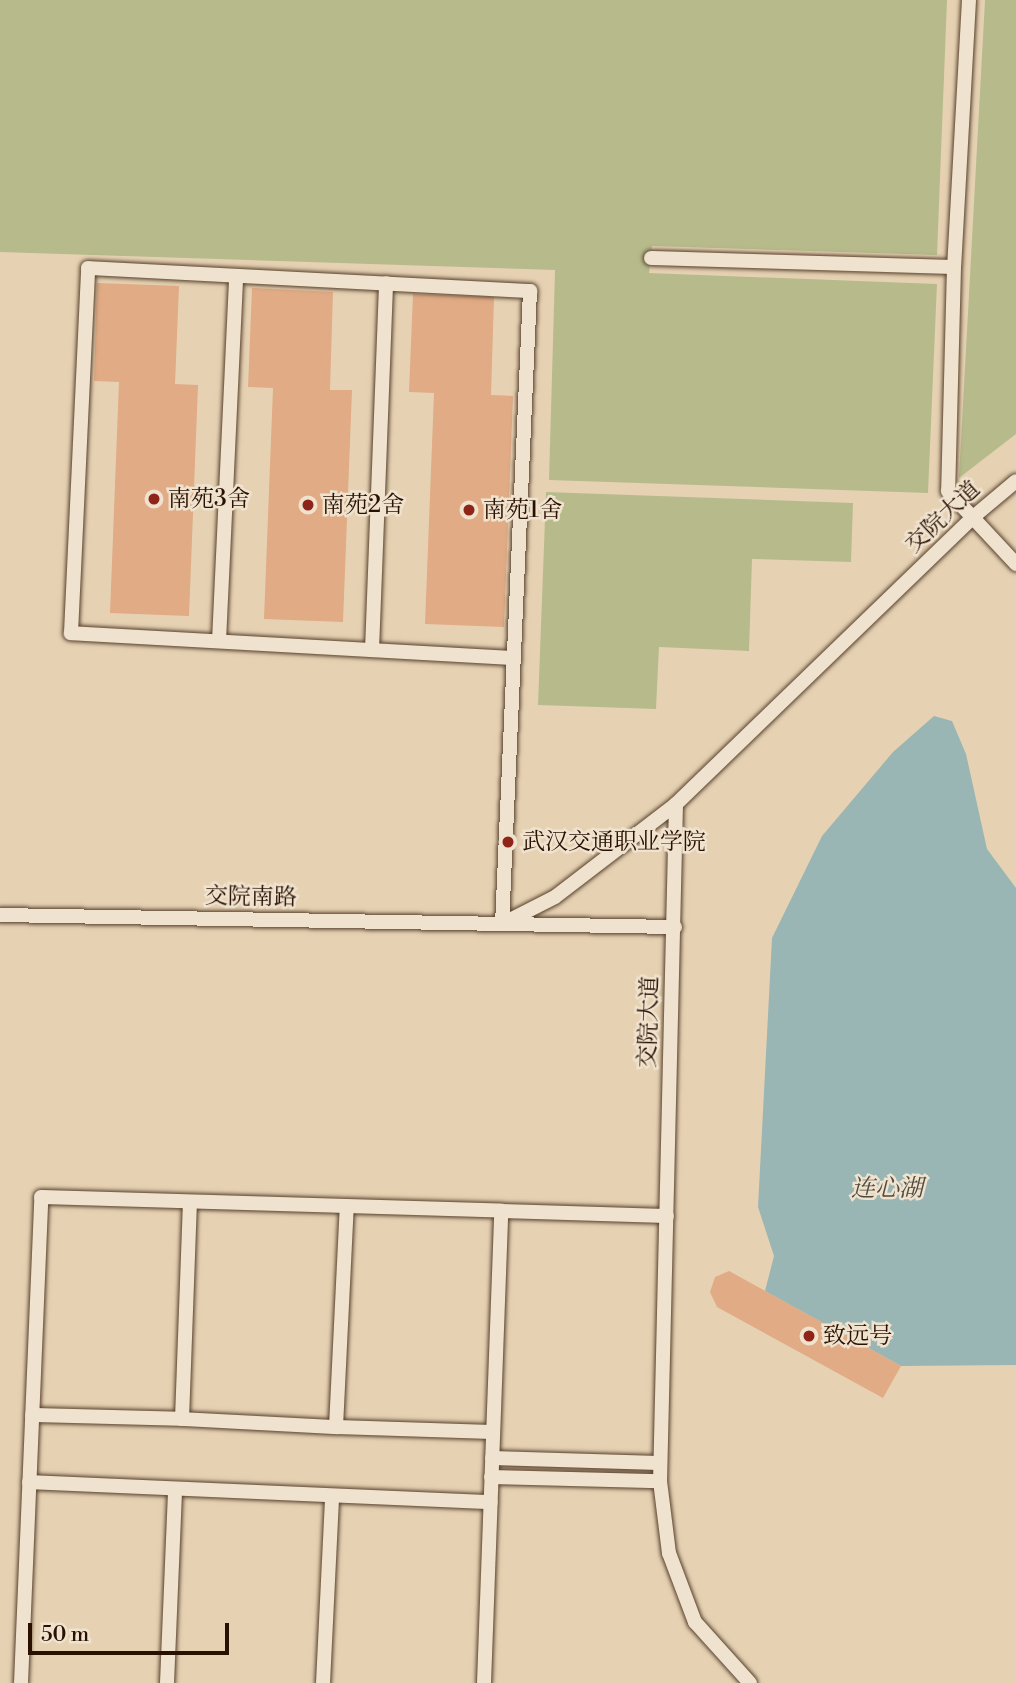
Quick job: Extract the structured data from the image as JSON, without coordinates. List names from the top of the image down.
{
  "streets": {
    "lane": ["交院大道", "交院南路"]
  },
  "crossings": [
    ["交院大道", "交院南路"]
  ],
  "water": ["连心湖"],
  "places": [
    "南苑3舍",
    "南苑2舍",
    "南苑1舍",
    "武汉交通职业学院",
    "致远号"
  ],
  "scale_bar": "50 m"
}
